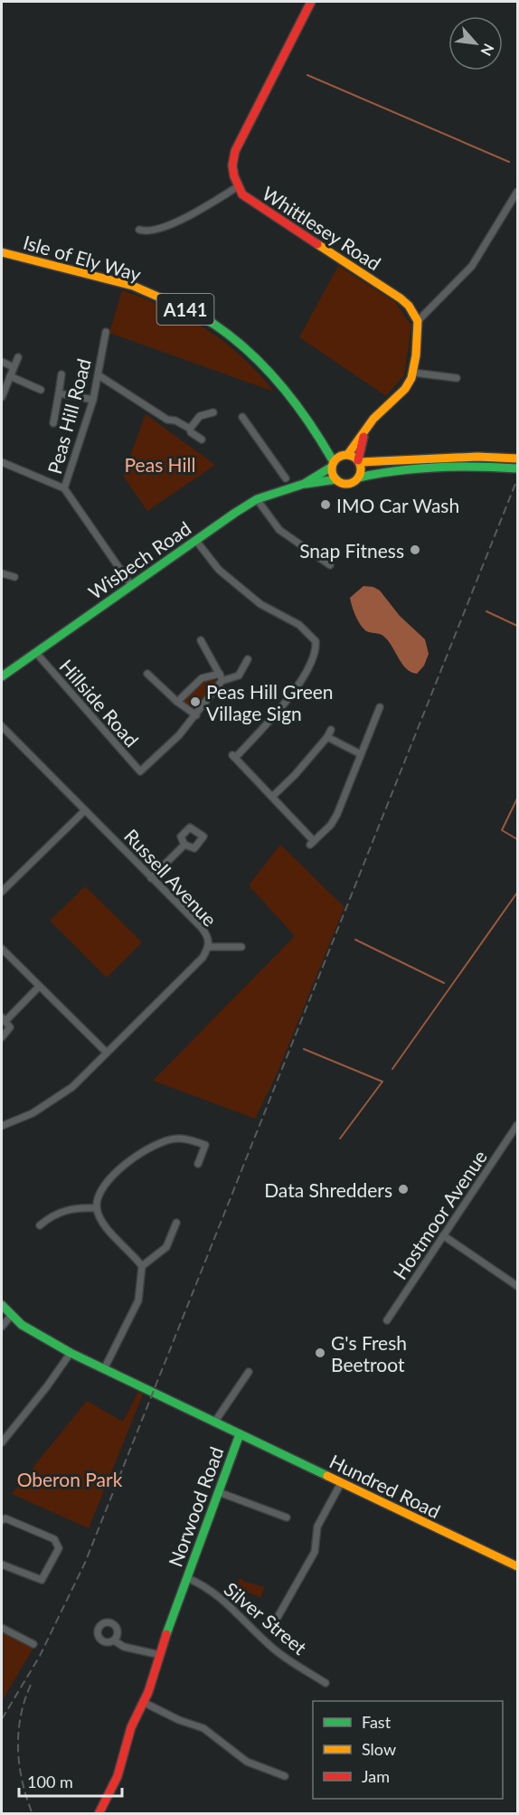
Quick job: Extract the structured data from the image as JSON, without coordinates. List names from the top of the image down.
{
  "streets": {
    "main road": [
      "Whittlesey Road",
      "Isle of Ely Way",
      "A141",
      "Wisbech Road",
      "Hundred Road",
      "Norwood Road"
    ],
    "street": [
      "Peas Hill Road",
      "Hillside Road",
      "Russell Avenue",
      "Hostmoor Avenue",
      "Silver Street"
    ]
  },
  "crossings": [
    ["Isle of Ely Way", "A141"],
    ["Isle of Ely Way", "Wisbech Road"],
    ["A141", "Wisbech Road"],
    ["Peas Hill Road", "Wisbech Road"],
    ["Wisbech Road", "Hillside Road"],
    ["Hundred Road", "Norwood Road"],
    ["Norwood Road", "Silver Street"]
  ],
  "parks": ["Peas Hill", "Oberon Park"],
  "places": [
    "IMO Car Wash",
    "Snap Fitness",
    "Peas Hill Green Village Sign",
    "Data Shredders",
    "G's Fresh Beetroot"
  ],
  "legend": ["Fast", "Slow", "Jam"],
  "scale_bar": "100 m",
  "north": "bottom right"
}
